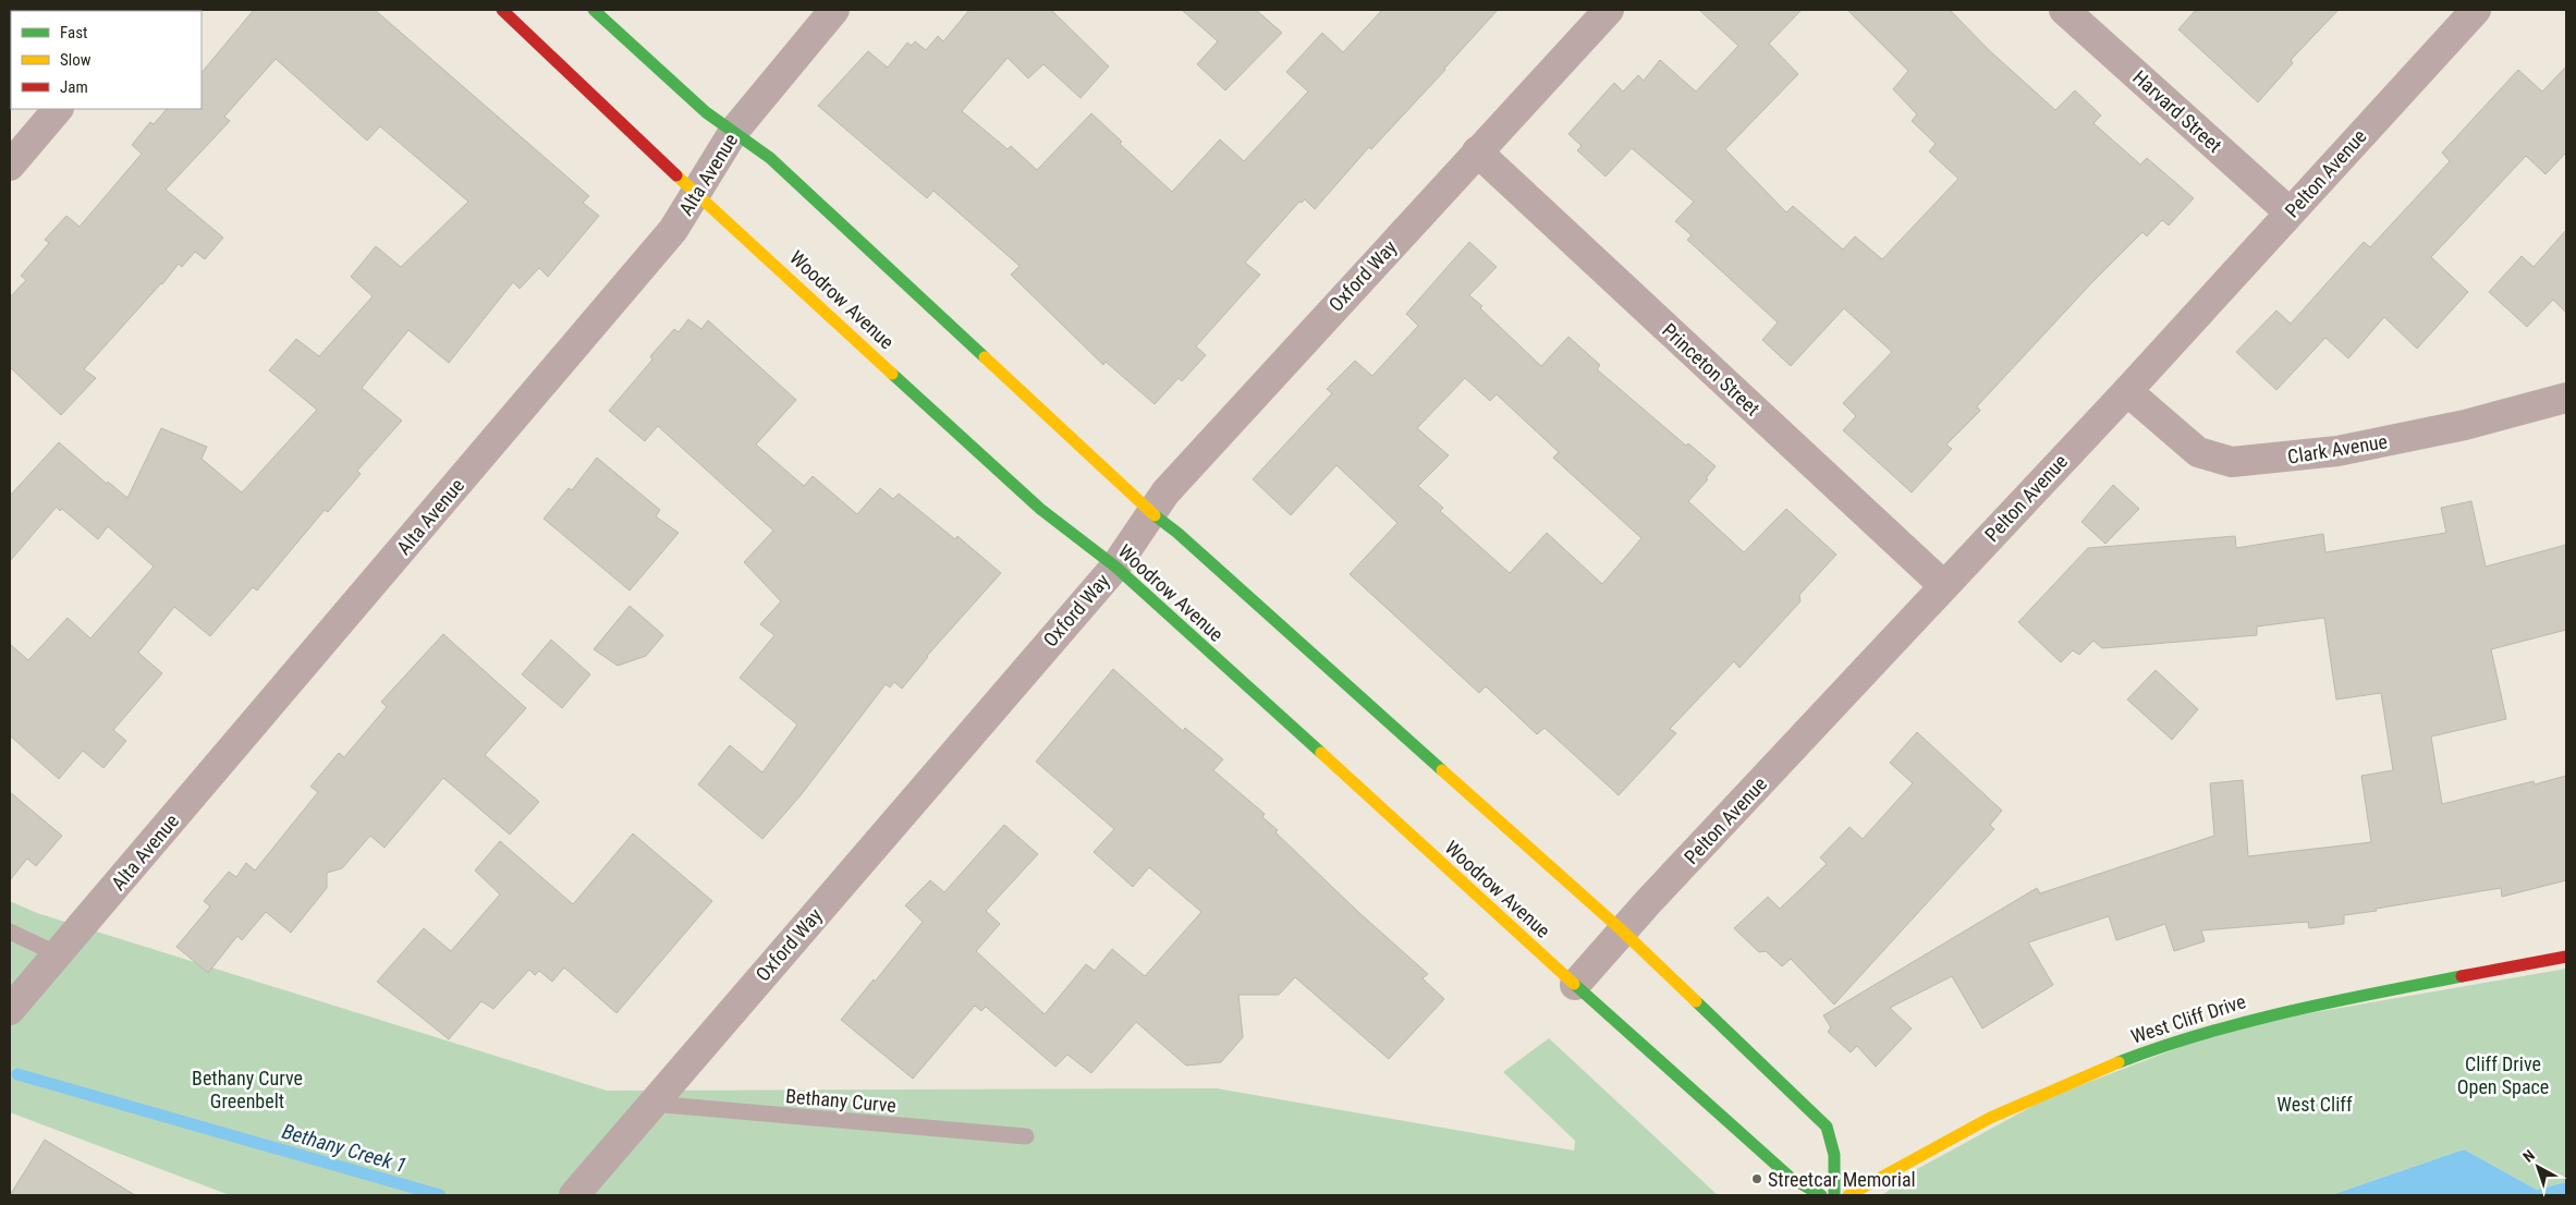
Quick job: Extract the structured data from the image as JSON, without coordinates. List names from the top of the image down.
{
  "streets": {
    "street": [
      "Harvard Street",
      "Pelton Avenue",
      "Alta Avenue",
      "Oxford Way",
      "Woodrow Avenue",
      "Princeton Street",
      "Clark Avenue",
      "West Cliff Drive"
    ],
    "lane": ["Bethany Curve"]
  },
  "crossings": [
    ["Harvard Street", "Pelton Avenue"],
    ["Pelton Avenue", "Woodrow Avenue"],
    ["Pelton Avenue", "Princeton Street"],
    ["Pelton Avenue", "Clark Avenue"],
    ["Alta Avenue", "Woodrow Avenue"],
    ["Oxford Way", "Woodrow Avenue"],
    ["Oxford Way", "Princeton Street"],
    ["Oxford Way", "Bethany Curve"]
  ],
  "water": ["Bethany Creek 1"],
  "parks": ["Cliff Drive Open Space", "Bethany Curve Greenbelt", "West Cliff"],
  "places": ["Streetcar Memorial"],
  "legend": ["Fast", "Slow", "Jam"],
  "north": "top left"
}
